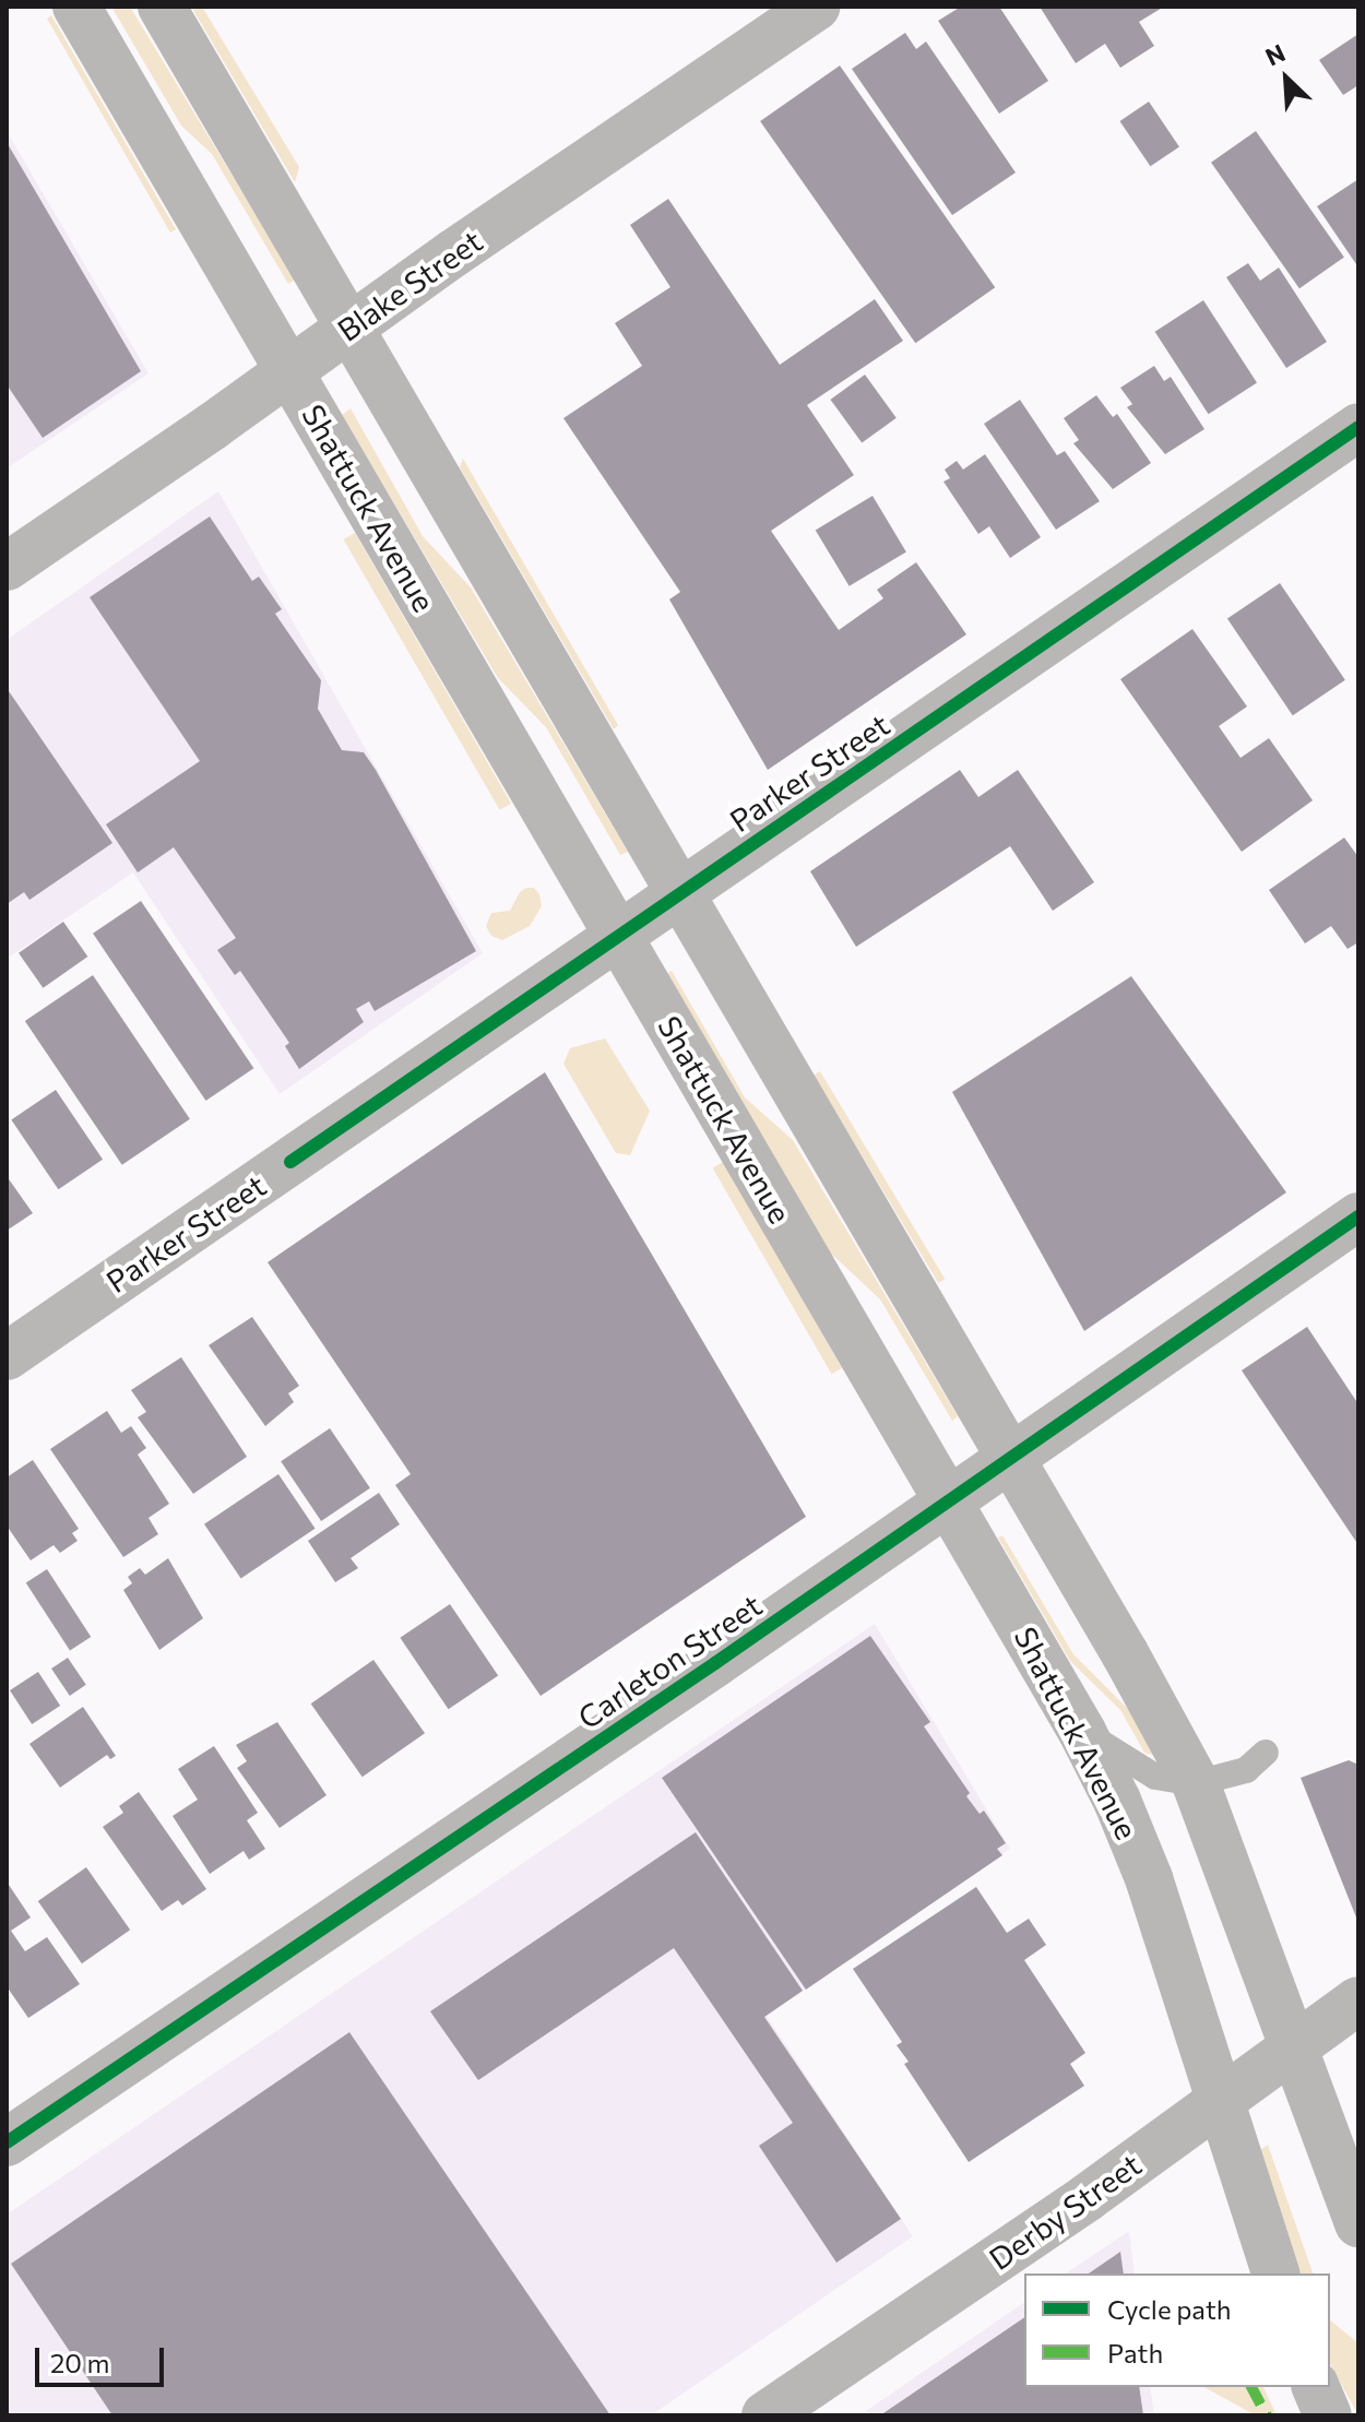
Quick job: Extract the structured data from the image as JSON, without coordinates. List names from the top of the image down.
{
  "streets": {
    "main road": ["Shattuck Avenue"],
    "street": [
      "Blake Street",
      "Parker Street",
      "Carleton Street",
      "Derby Street"
    ]
  },
  "crossings": [
    ["Blake Street", "Shattuck Avenue"],
    ["Shattuck Avenue", "Parker Street"],
    ["Shattuck Avenue", "Carleton Street"],
    ["Shattuck Avenue", "Derby Street"]
  ],
  "legend": ["Cycle path", "Path"],
  "scale_bar": "20 m",
  "north": "top left"
}
